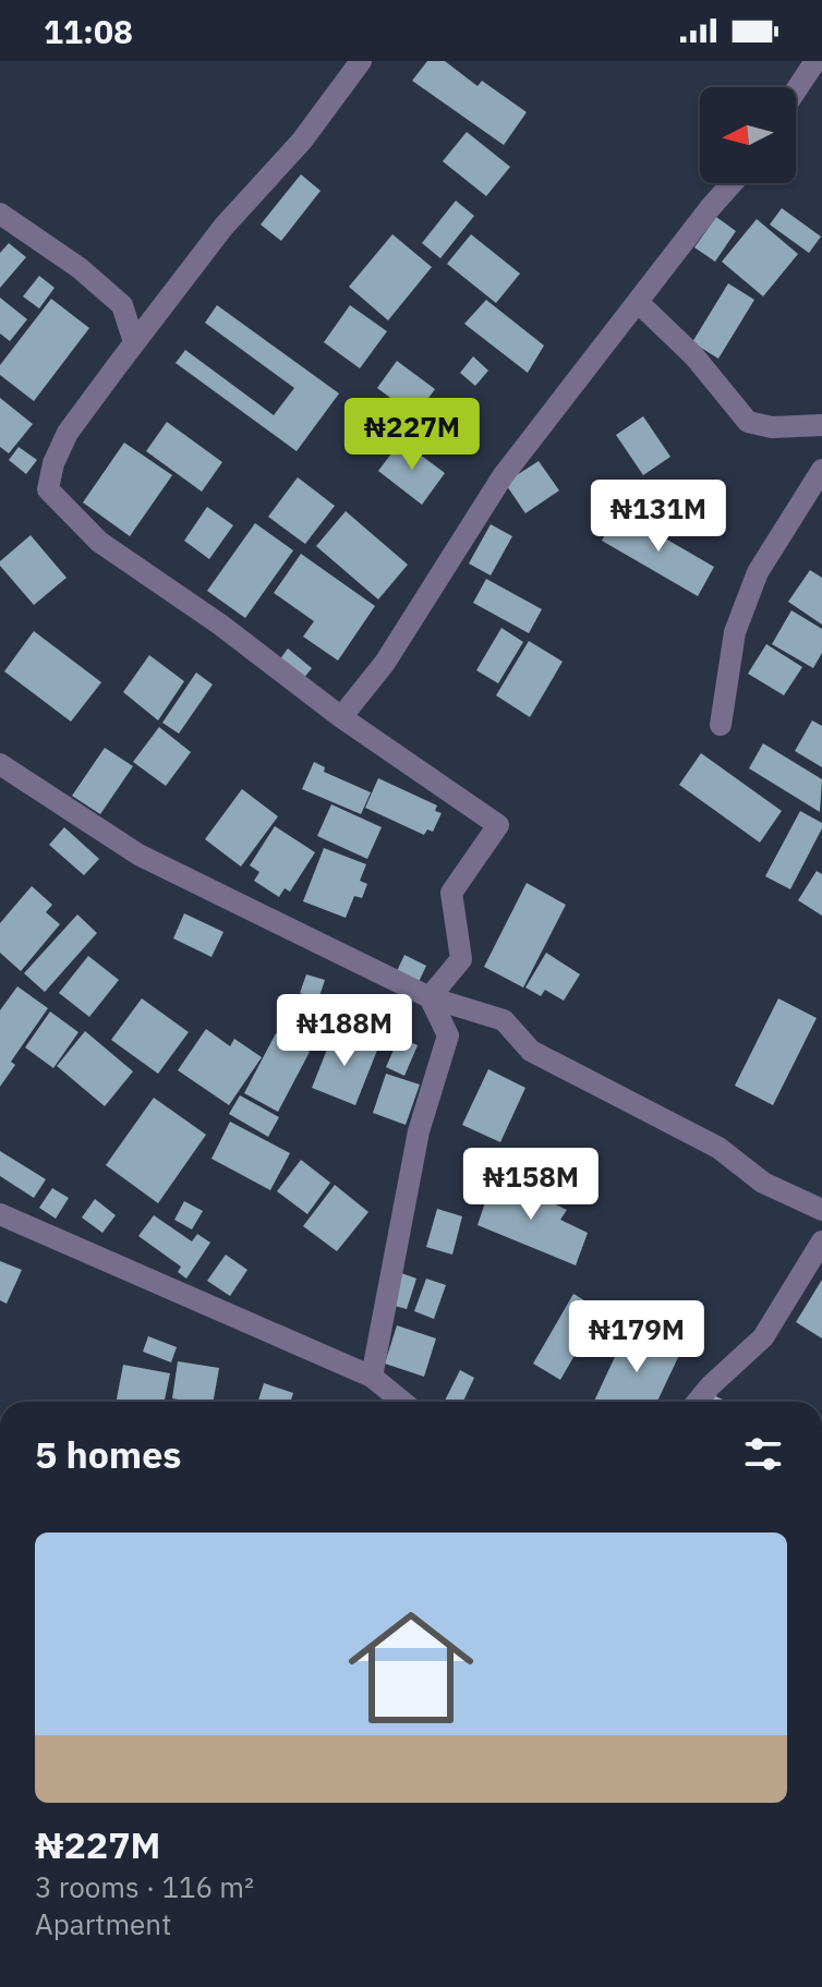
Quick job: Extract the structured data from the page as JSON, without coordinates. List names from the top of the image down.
{
  "north": "left",
  "page": {
    "status": "11:08",
    "price": [
      "₦227M",
      "₦131M",
      "₦188M",
      "₦158M",
      "₦179M"
    ],
    "heading": "5 homes",
    "list": [
      {
        "name": "₦227M",
        "note": "3 rooms · 116 m² · Apartment"
      }
    ]
  }
}
